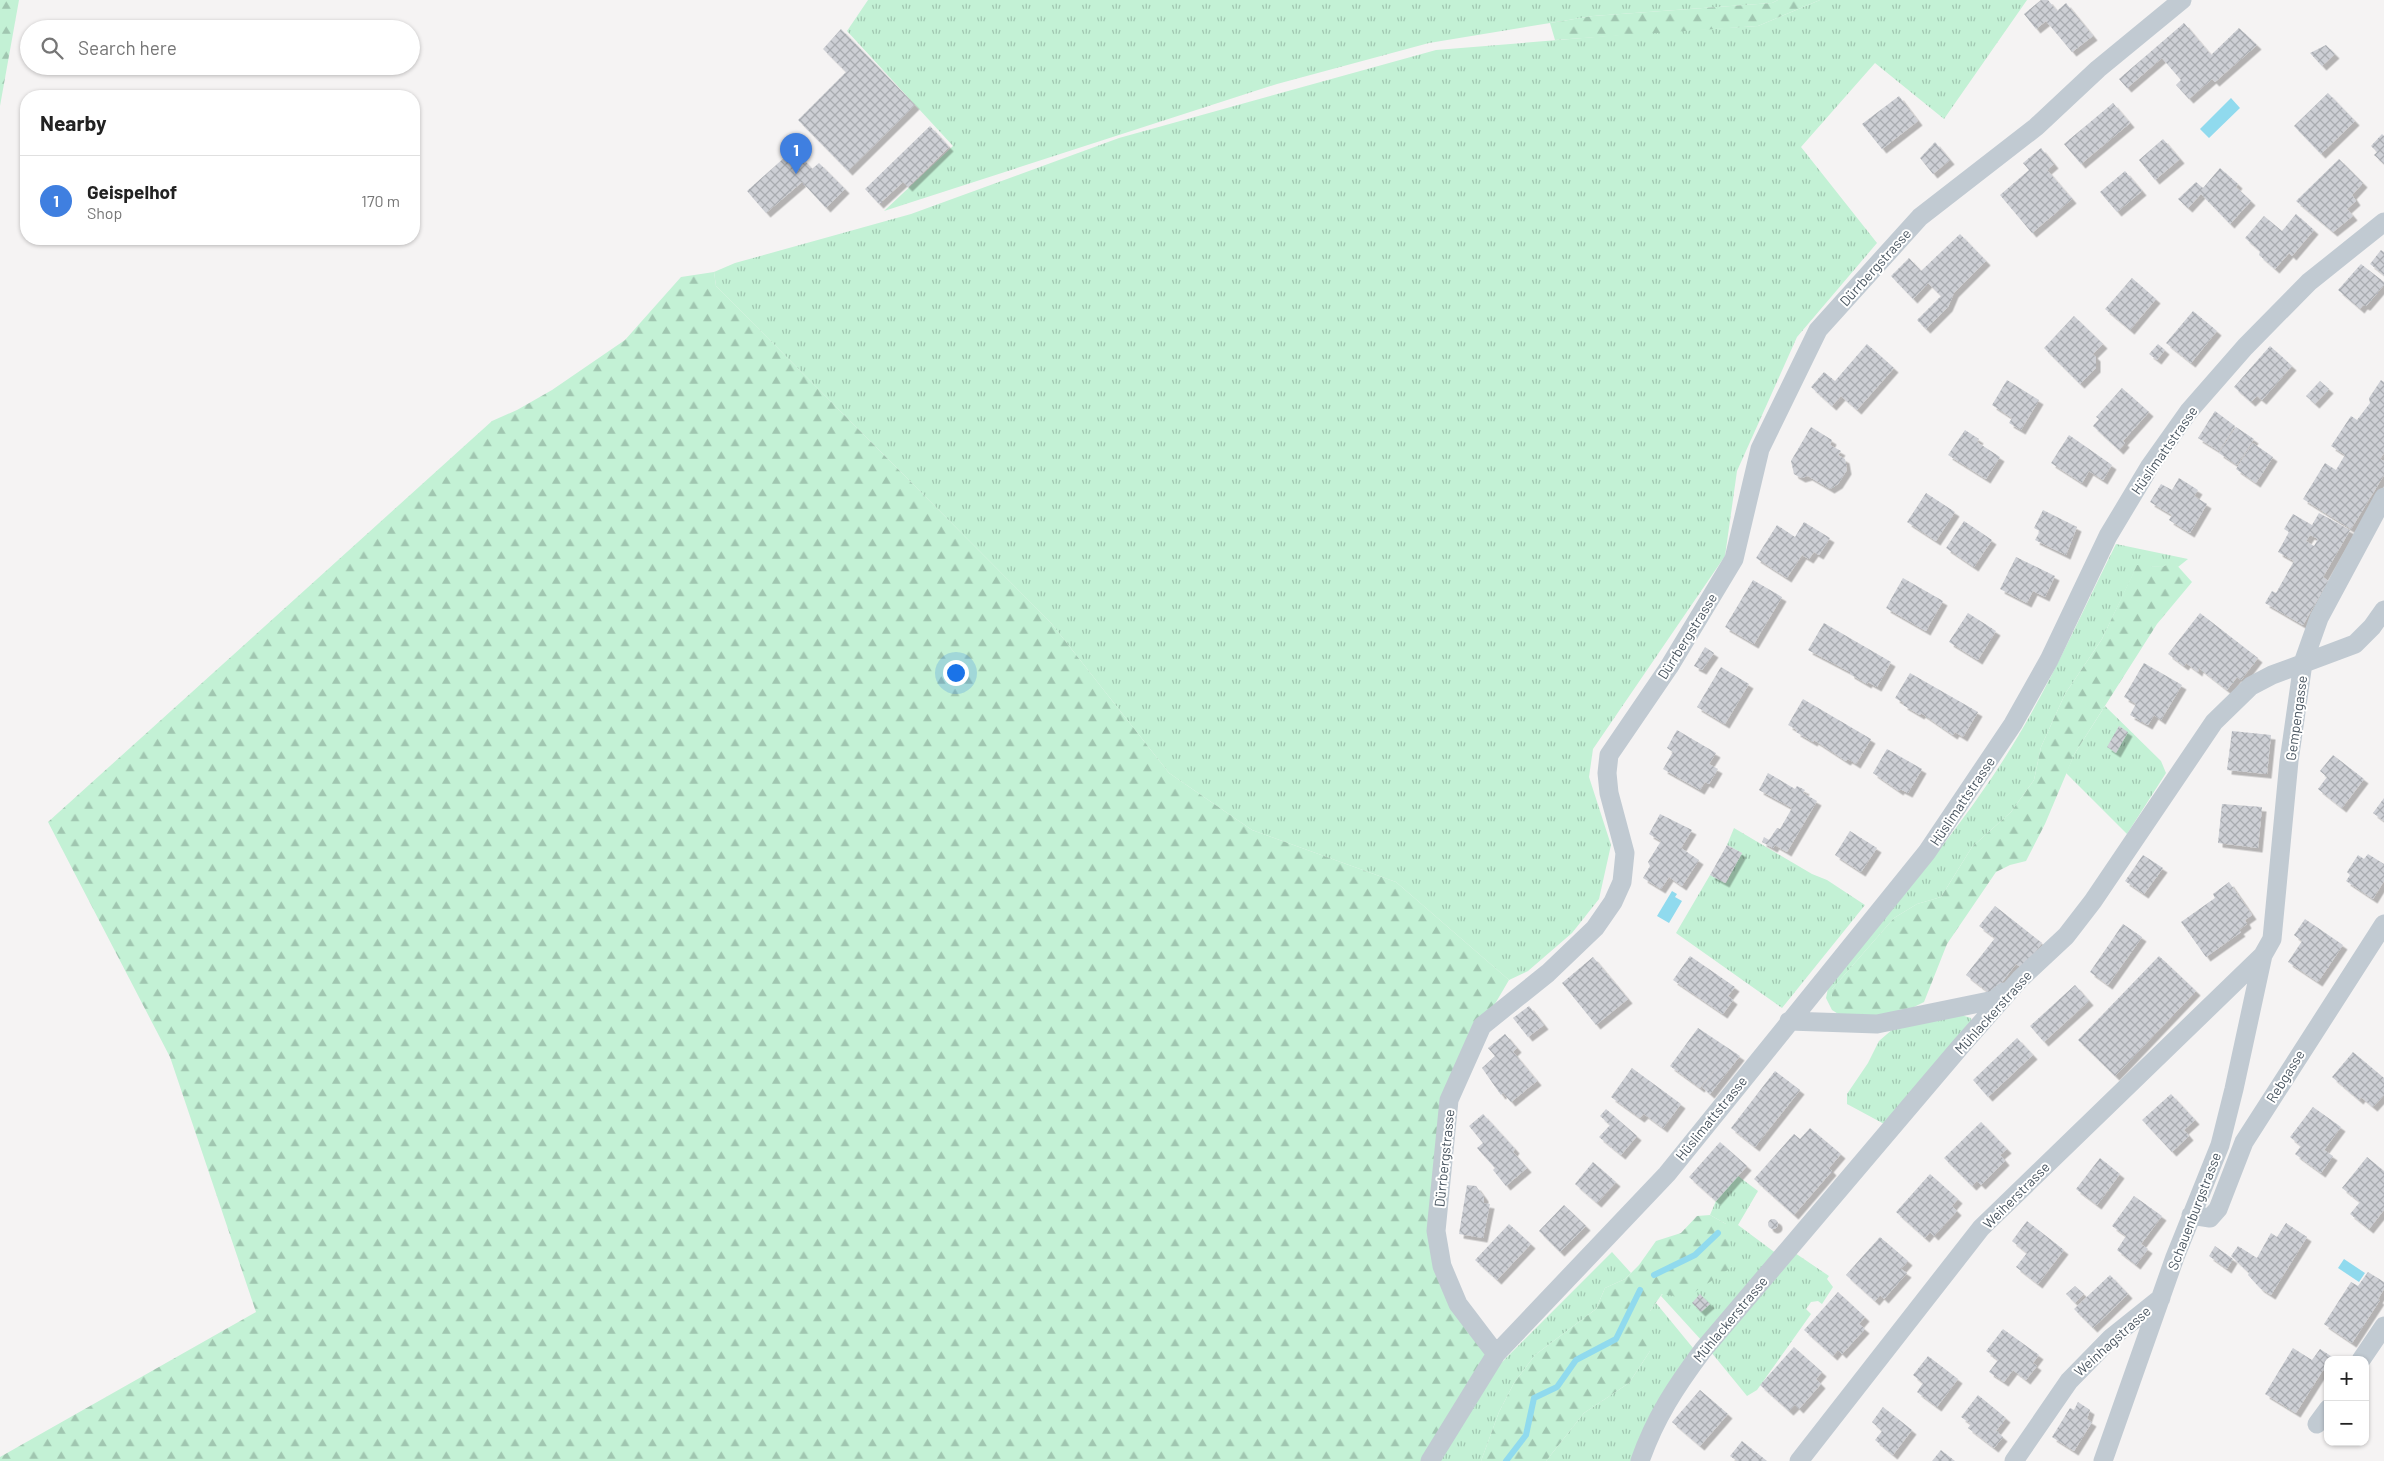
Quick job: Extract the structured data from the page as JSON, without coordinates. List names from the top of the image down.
{
  "streets": {
    "street": [
      "Dürrbergstrasse",
      "Hüslimattstrasse",
      "Gempengasse",
      "Mühlackerstrasse",
      "Rebgasse",
      "Weiherstrasse",
      "Schauenburgstrasse",
      "Weinhagstrasse"
    ]
  },
  "crossings": [
    ["Dürrbergstrasse", "Hüslimattstrasse"],
    ["Gempengasse", "Mühlackerstrasse"],
    ["Gempengasse", "Weiherstrasse"],
    ["Gempengasse", "Schauenburgstrasse"],
    ["Rebgasse", "Schauenburgstrasse"],
    ["Weiherstrasse", "Schauenburgstrasse"],
    ["Schauenburgstrasse", "Weinhagstrasse"]
  ],
  "page": {
    "search": "Search here",
    "heading": "Nearby",
    "pins": "1",
    "list": [
      {
        "mark": "1",
        "name": "Geispelhof",
        "note": "Shop",
        "value": "170 m"
      }
    ],
    "map_buttons": ["+", "−"]
  }
}
